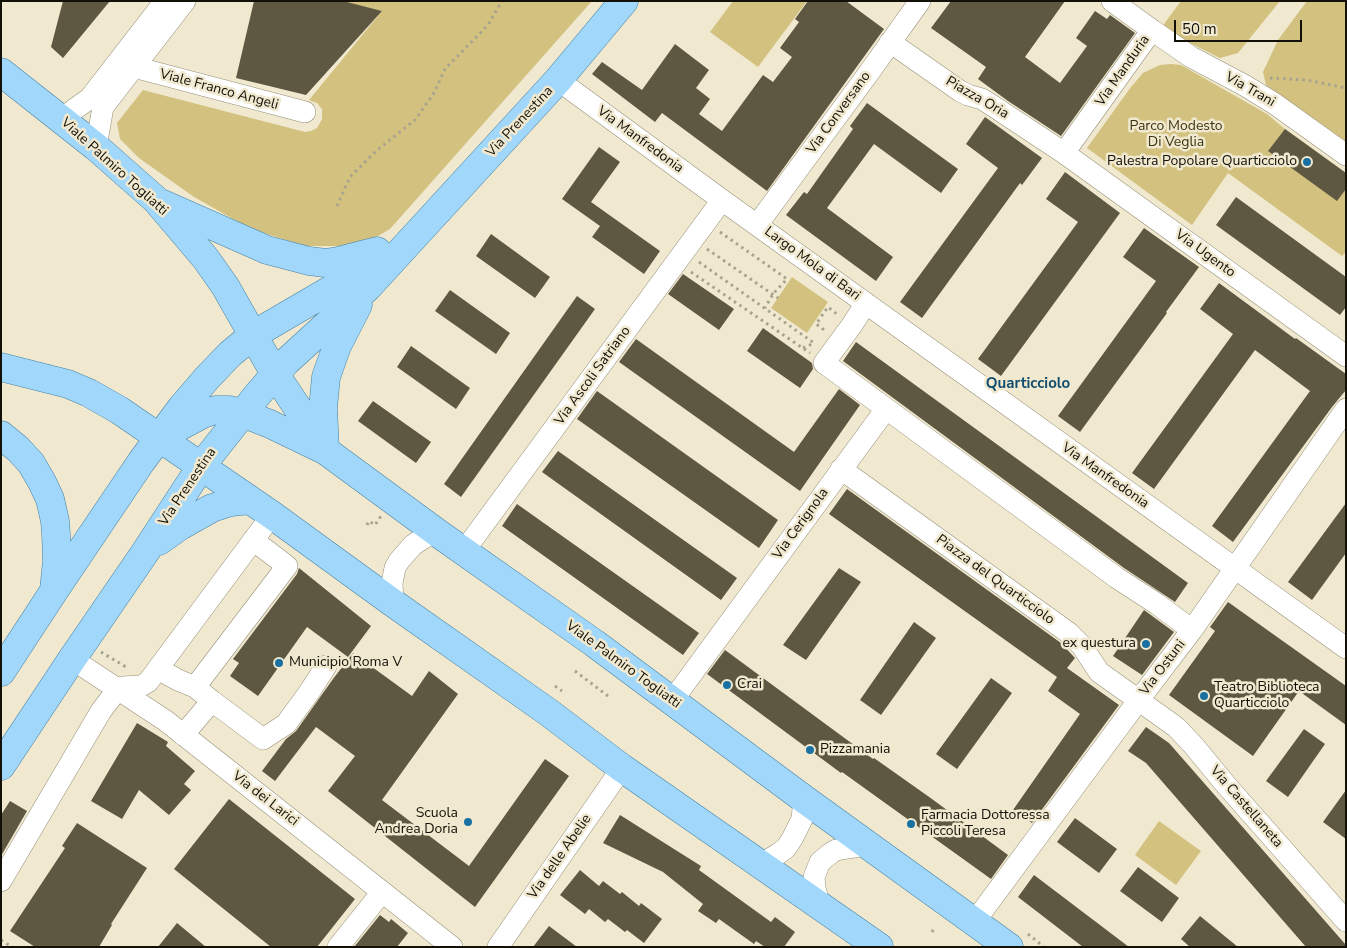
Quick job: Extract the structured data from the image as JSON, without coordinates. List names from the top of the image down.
{
  "streets": {
    "main road": ["Via Prenestina", "Viale Palmiro Togliatti"],
    "street": [
      "Via Manduria",
      "Viale Franco Angeli",
      "Via Trani",
      "Piazza Oria",
      "Via Conversano",
      "Via Manfredonia",
      "Via Ugento",
      "Largo Mola di Bari",
      "Via Ascoli Satriano",
      "Via Cerignola",
      "Piazza del Quarticciolo",
      "Via Ostuni",
      "Via dei Larici",
      "Via Castellaneta",
      "Via delle Abelie"
    ]
  },
  "crossings": [
    ["Via Manduria", "Via Trani"],
    ["Via Manduria", "Piazza Oria"],
    ["Via Manduria", "Via Ugento"],
    ["Piazza Oria", "Via Conversano"],
    ["Piazza Oria", "Via Ugento"],
    ["Via Conversano", "Largo Mola di Bari"],
    ["Via Prenestina", "Via Manfredonia"],
    ["Via Prenestina", "Viale Palmiro Togliatti"],
    ["Via Prenestina", "Via dei Larici"],
    ["Via Manfredonia", "Largo Mola di Bari"],
    ["Via Manfredonia", "Via Ascoli Satriano"],
    ["Via Manfredonia", "Via Ostuni"],
    ["Viale Palmiro Togliatti", "Via Ascoli Satriano"],
    ["Viale Palmiro Togliatti", "Via Cerignola"],
    ["Viale Palmiro Togliatti", "Via Ostuni"],
    ["Largo Mola di Bari", "Via Ascoli Satriano"],
    ["Via Cerignola", "Piazza del Quarticciolo"],
    ["Piazza del Quarticciolo", "Via Ostuni"],
    ["Piazza del Quarticciolo", "Via Castellaneta"],
    ["Via Ostuni", "Via Castellaneta"]
  ],
  "districts": ["Quarticciolo"],
  "parks": ["Parco Modesto Di Veglia"],
  "places": [
    "Palestra Popolare Quarticciolo",
    "ex questura",
    "Municipio Roma V",
    "Crai",
    "Teatro Biblioteca Quarticciolo",
    "Pizzamania",
    "Scuola Andrea Doria",
    "Farmacia Dottoressa Piccoli Teresa"
  ],
  "scale_bar": "50 m"
}
